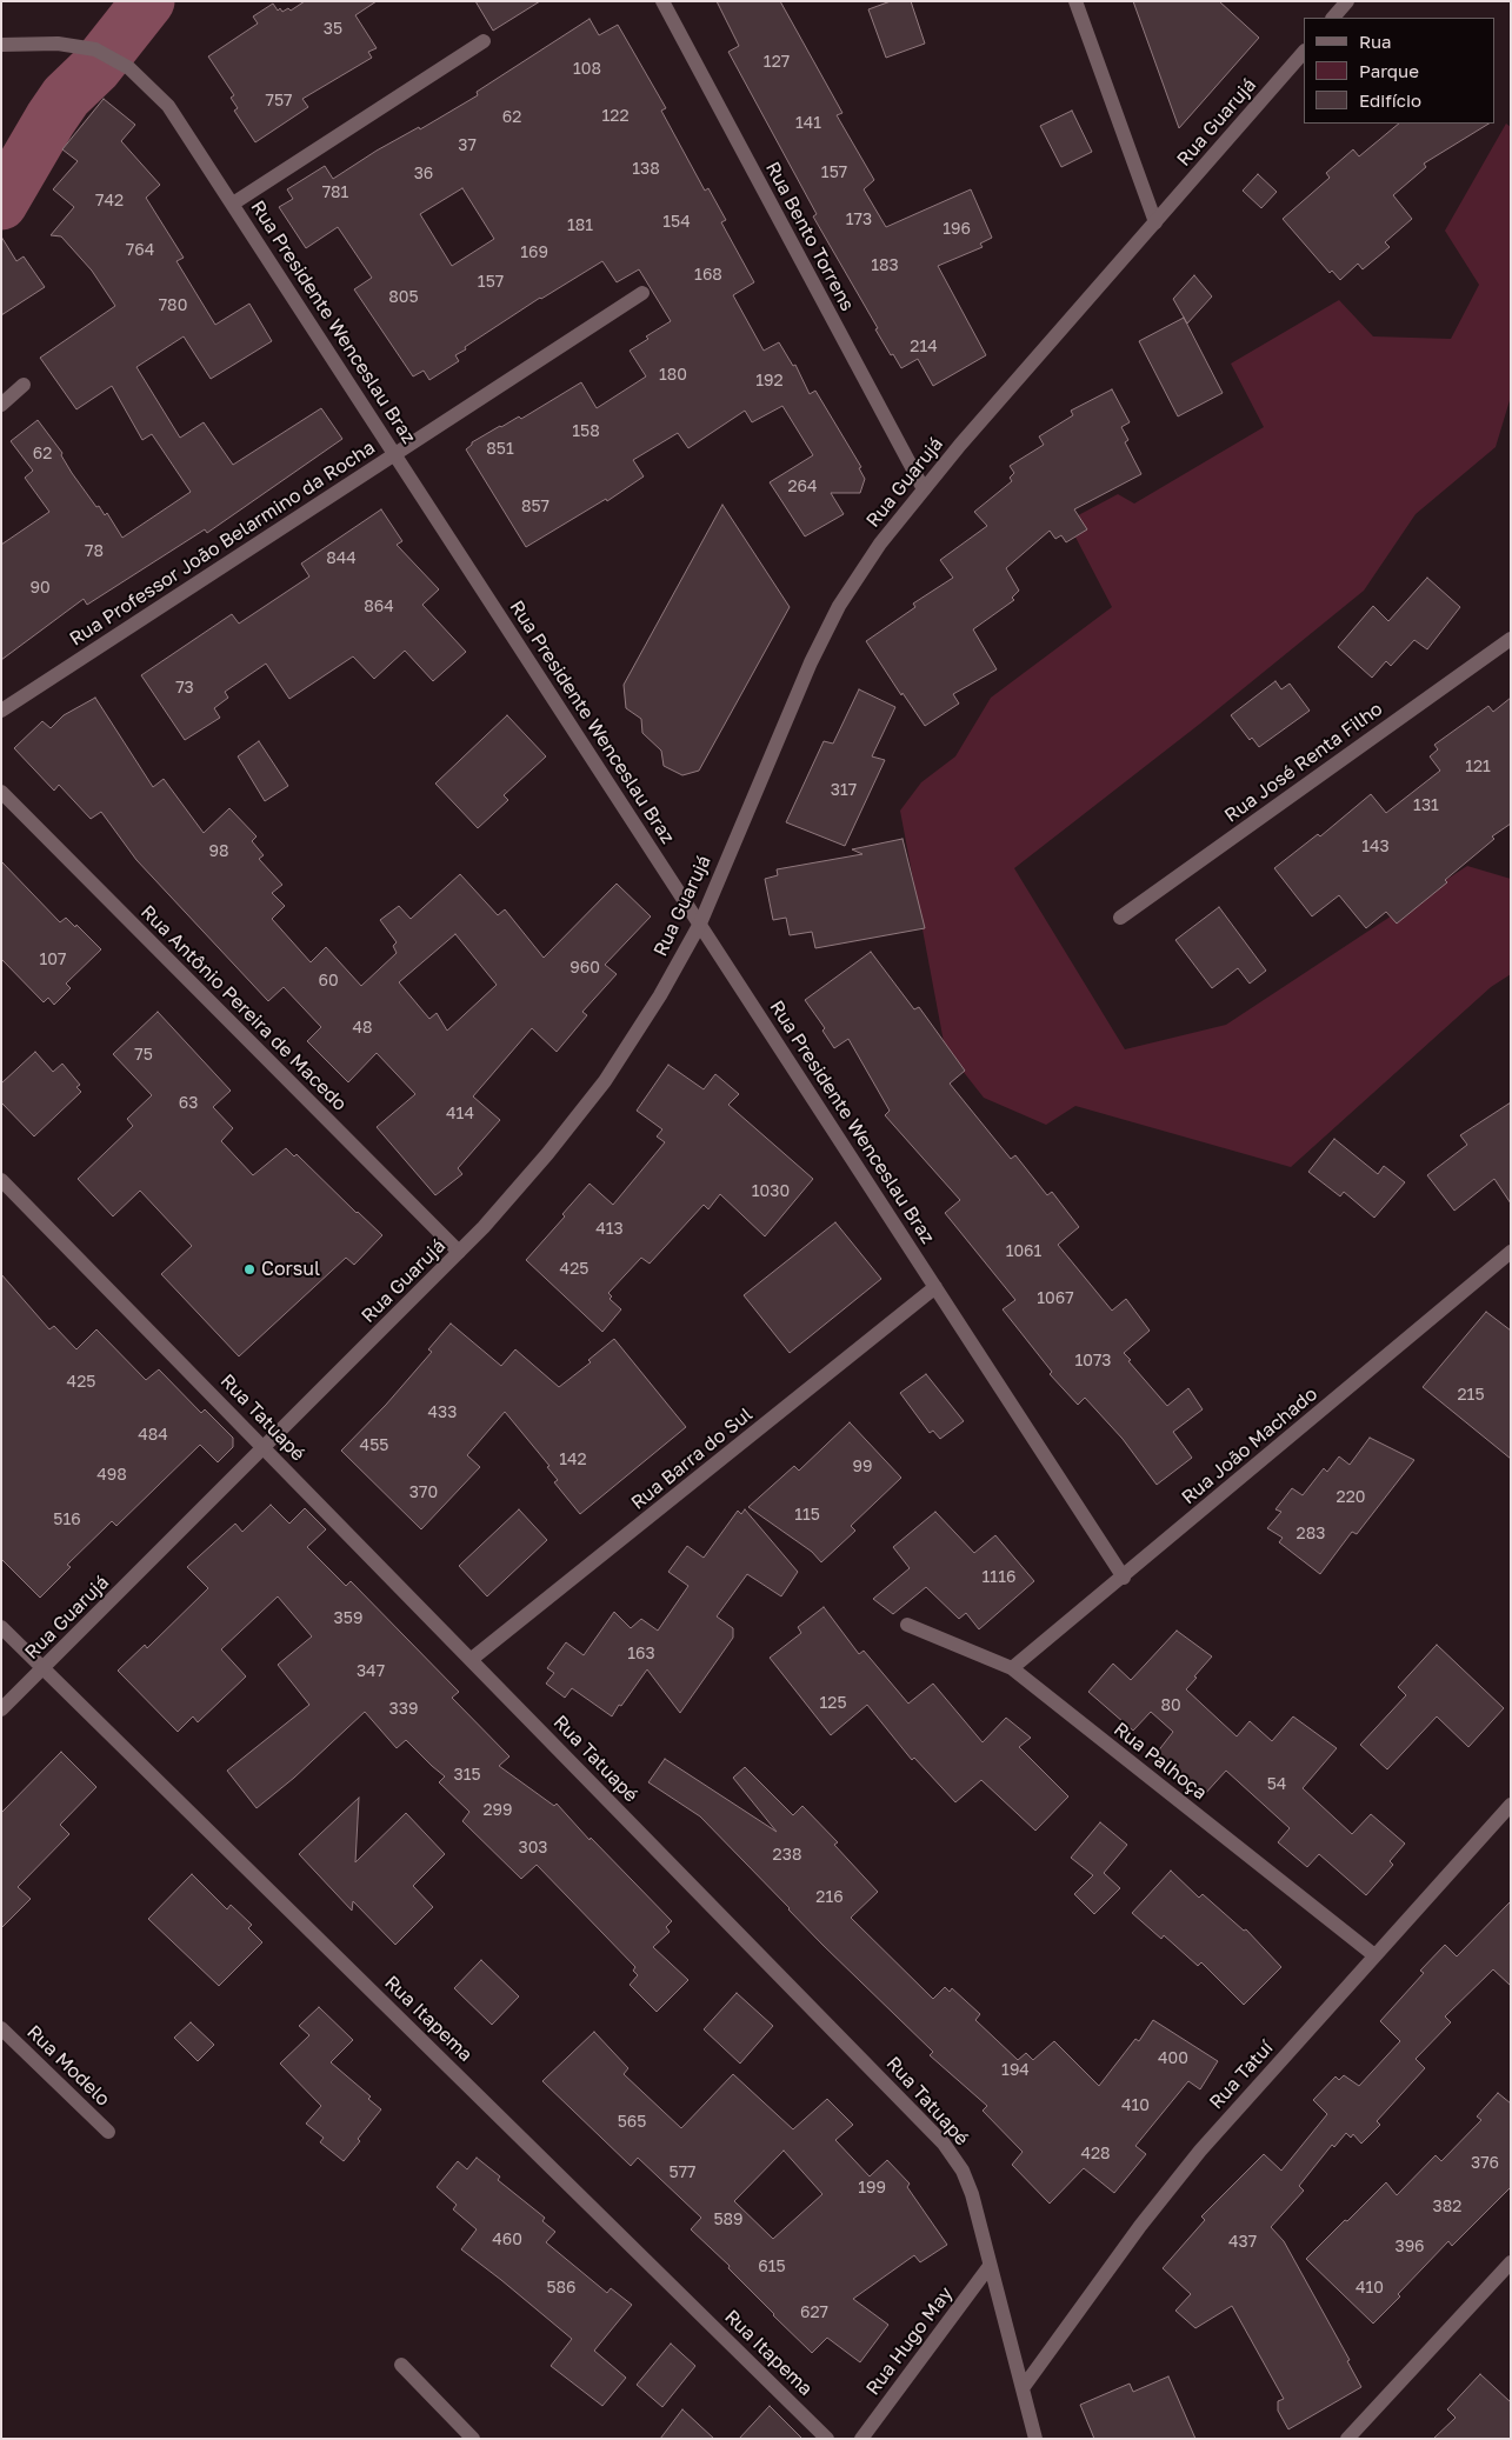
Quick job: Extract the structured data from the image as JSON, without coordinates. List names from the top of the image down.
{
  "streets": {
    "street": [
      "Rua Guarujá",
      "Rua Bento Torrens",
      "Rua Presidente Wenceslau Braz",
      "Rua Professor João Belarmino da Rocha",
      "Rua José Renta Filho",
      "Rua Antônio Pereira de Macedo",
      "Rua Tatuapé",
      "Rua João Machado",
      "Rua Barra do Sul",
      "Rua Palhoça",
      "Rua Itapema",
      "Rua Modelo",
      "Rua Tatuí",
      "Rua Hugo May"
    ]
  },
  "crossings": [
    ["Rua Guarujá", "Rua Bento Torrens"],
    ["Rua Guarujá", "Rua Presidente Wenceslau Braz"],
    ["Rua Guarujá", "Rua Antônio Pereira de Macedo"],
    ["Rua Guarujá", "Rua Tatuapé"],
    ["Rua Guarujá", "Rua Itapema"],
    ["Rua Presidente Wenceslau Braz", "Rua Professor João Belarmino da Rocha"],
    ["Rua Presidente Wenceslau Braz", "Rua João Machado"],
    ["Rua Presidente Wenceslau Braz", "Rua Barra do Sul"],
    ["Rua Tatuapé", "Rua Barra do Sul"],
    ["Rua Tatuapé", "Rua Tatuí"],
    ["Rua Tatuapé", "Rua Hugo May"],
    ["Rua João Machado", "Rua Palhoça"],
    ["Rua Palhoça", "Rua Tatuí"]
  ],
  "places": ["Corsul"],
  "house_numbers": [
    "35",
    "127",
    "108",
    "757",
    "122",
    "62",
    "141",
    "37",
    "138",
    "157",
    "36",
    "781",
    "742",
    "173",
    "154",
    "181",
    "196",
    "764",
    "169",
    "183",
    "168",
    "157",
    "805",
    "780",
    "214",
    "180",
    "192",
    "158",
    "851",
    "62",
    "264",
    "857",
    "78",
    "844",
    "90",
    "864",
    "73",
    "121",
    "317",
    "131",
    "143",
    "98",
    "107",
    "960",
    "60",
    "48",
    "75",
    "63",
    "414",
    "1030",
    "413",
    "1061",
    "425",
    "1067",
    "1073",
    "425",
    "215",
    "433",
    "484",
    "455",
    "142",
    "99",
    "498",
    "370",
    "220",
    "115",
    "516",
    "283",
    "1116",
    "359",
    "163",
    "347",
    "125",
    "80",
    "339",
    "315",
    "54",
    "299",
    "303",
    "238",
    "216",
    "400",
    "194",
    "410",
    "565",
    "428",
    "376",
    "577",
    "199",
    "382",
    "589",
    "460",
    "437",
    "396",
    "615",
    "586",
    "410",
    "627"
  ],
  "legend": ["Rua", "Parque", "Edifício"]
}
